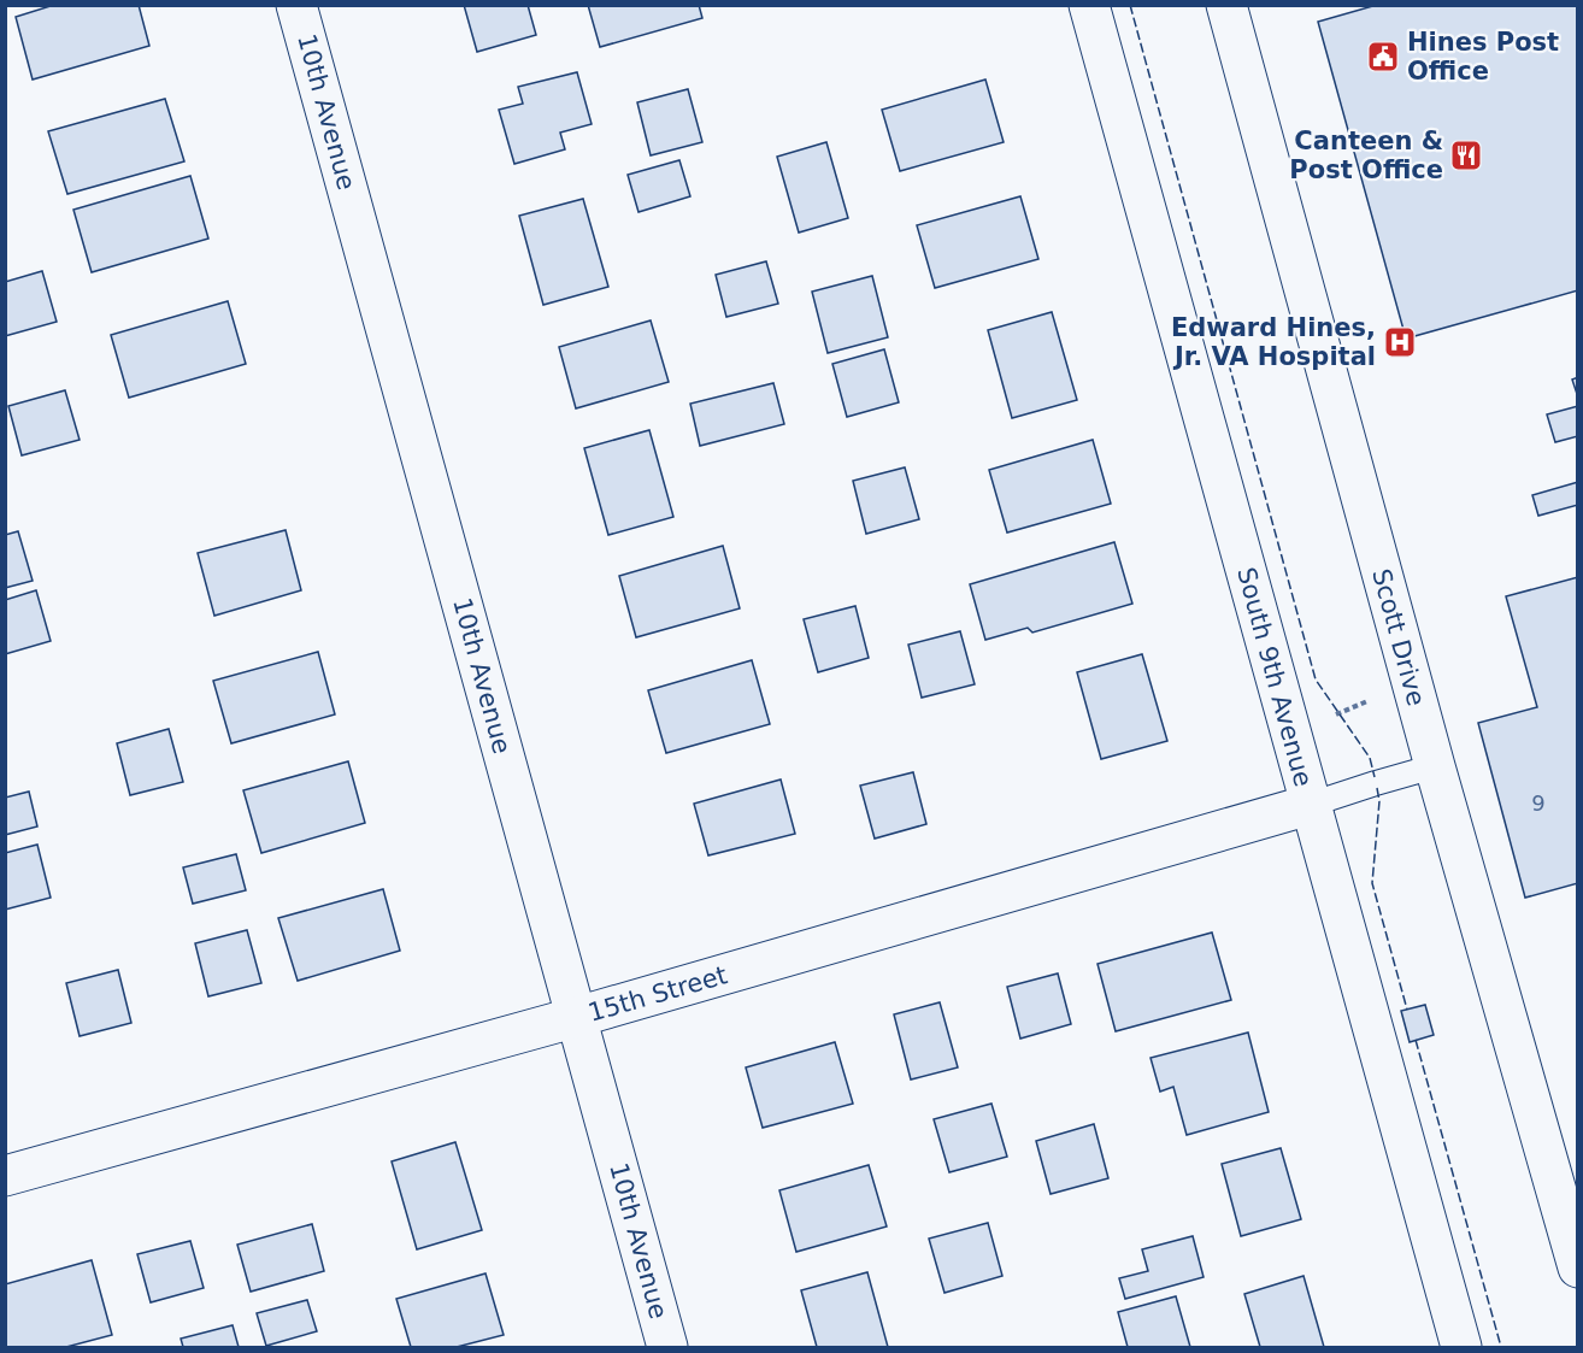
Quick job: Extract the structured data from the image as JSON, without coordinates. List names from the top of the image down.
{
  "streets": {
    "street": [
      "10th Avenue",
      "Scott Drive",
      "South 9th Avenue",
      "15th Street"
    ]
  },
  "crossings": [
    ["10th Avenue", "15th Street"],
    ["South 9th Avenue", "15th Street"]
  ],
  "places": {
    "public building": ["Hines Post Office"],
    "restaurant": ["Canteen & Post Office"],
    "hospital": ["Edward Hines, Jr. VA Hospital"]
  },
  "house_numbers": ["9"]
}
